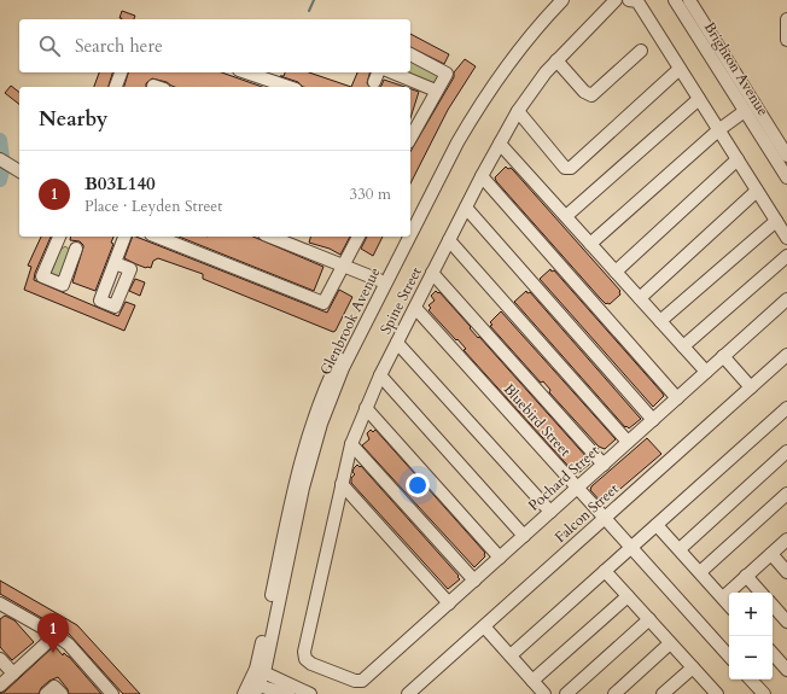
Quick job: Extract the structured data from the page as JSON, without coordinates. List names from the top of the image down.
{
  "streets": {
    "street": [
      "Brighton Avenue",
      "Spine Street",
      "Glenbrook Avenue",
      "Bluebird Street",
      "Pochard Street",
      "Falcon Street"
    ]
  },
  "crossings": [
    ["Spine Street", "Bluebird Street"],
    ["Spine Street", "Pochard Street"],
    ["Bluebird Street", "Pochard Street"],
    ["Bluebird Street", "Falcon Street"]
  ],
  "page": {
    "search": "Search here",
    "heading": "Nearby",
    "list": [
      {
        "mark": "1",
        "name": "B03L140",
        "note": "Place · Leyden Street",
        "value": "330 m"
      }
    ],
    "map_buttons": ["+", "−"],
    "pins": "1"
  }
}
